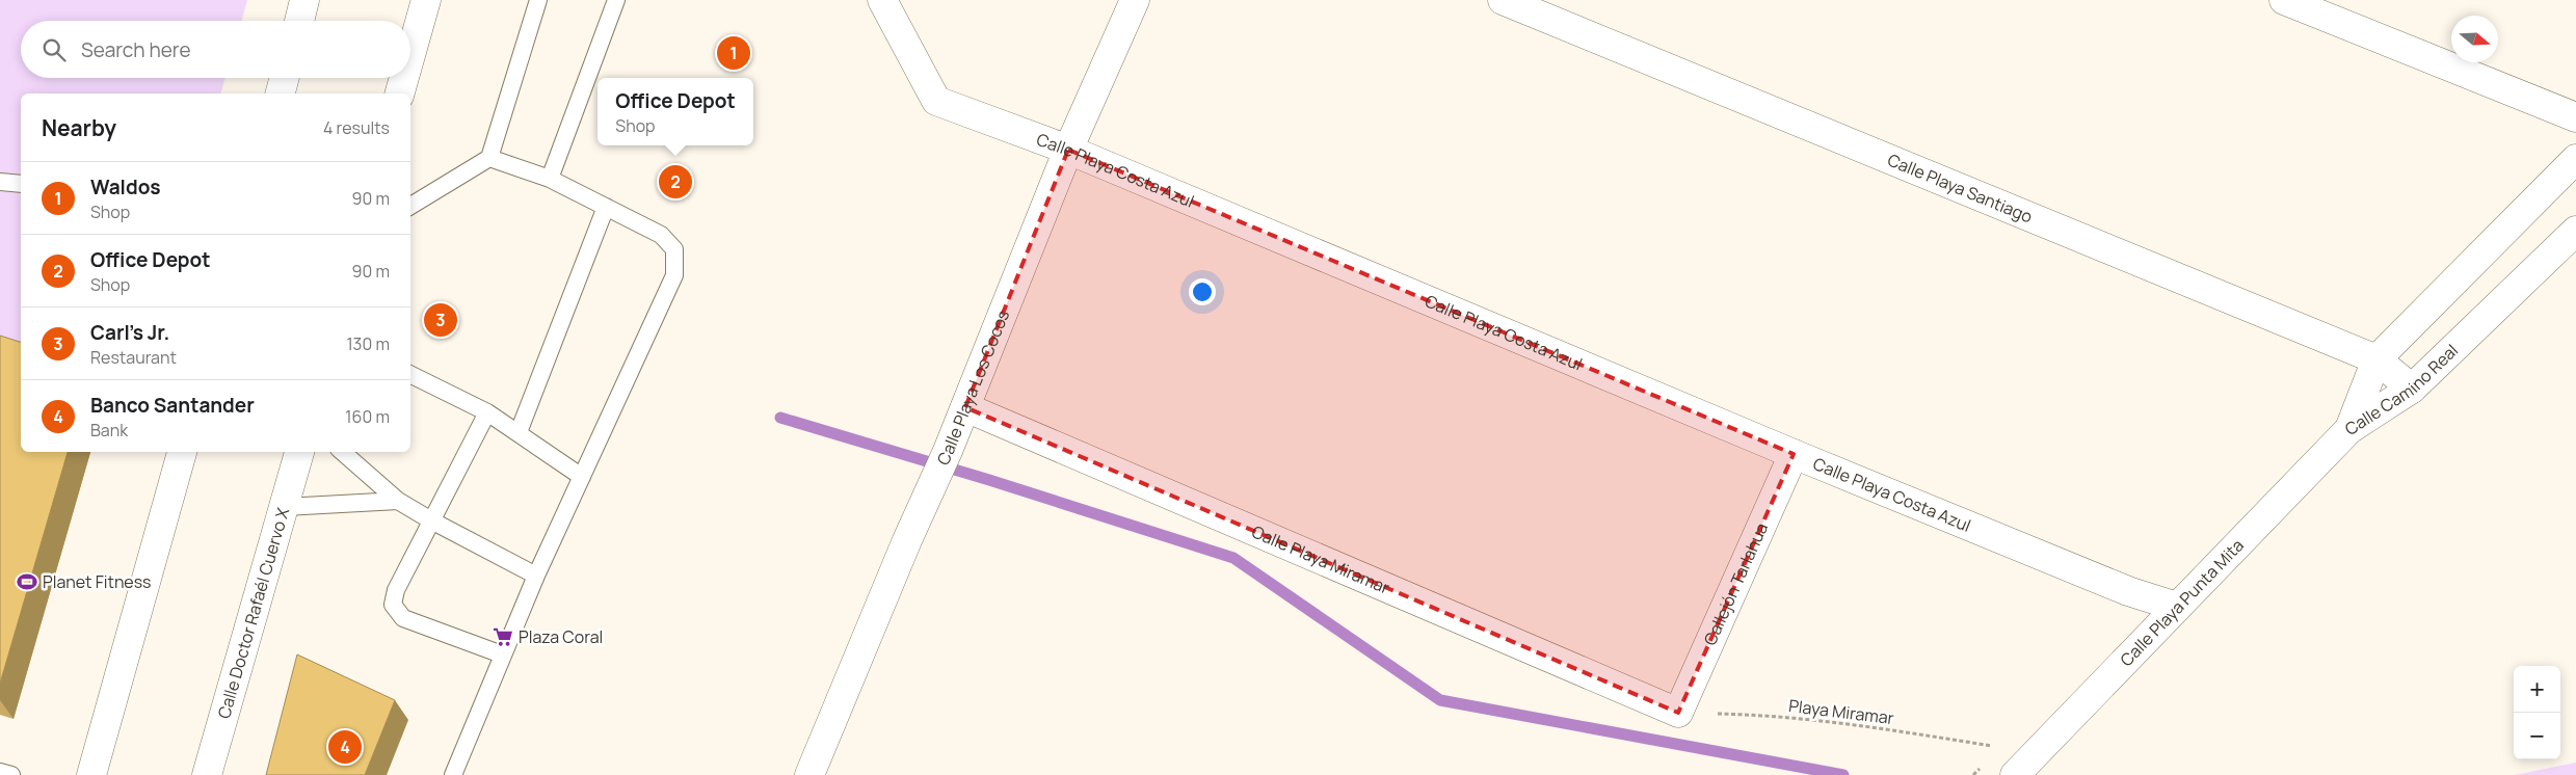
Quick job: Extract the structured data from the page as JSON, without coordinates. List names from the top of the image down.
{
  "streets": {
    "street": [
      "Calle Playa Costa Azul",
      "Calle Playa Santiago",
      "Calle Camino Real",
      "Calle Playa Los Cocos",
      "Calle Playa Miramar",
      "Callejón Tarlahua",
      "Calle Playa Punta Mita",
      "Calle Doctor Rafaél Cuervo X"
    ],
    "path": ["Playa Miramar"]
  },
  "crossings": [
    ["Calle Playa Costa Azul", "Calle Playa Los Cocos"],
    ["Calle Playa Costa Azul", "Callejón Tarlahua"],
    ["Calle Playa Costa Azul", "Calle Playa Punta Mita"],
    ["Calle Playa Santiago", "Calle Camino Real"],
    ["Calle Camino Real", "Calle Playa Punta Mita"],
    ["Calle Playa Los Cocos", "Calle Playa Miramar"],
    ["Calle Playa Miramar", "Callejón Tarlahua"],
    ["Calle Playa Miramar", "Playa Miramar"],
    ["Callejón Tarlahua", "Playa Miramar"]
  ],
  "places": {
    "sports": ["Planet Fitness"],
    "supermarket": ["Plaza Coral"]
  },
  "north": "right",
  "page": {
    "search": "Search here",
    "pins": [
      "1",
      "2",
      "3",
      "4"
    ],
    "popup": ["Office Depot", "Shop"],
    "heading": ["Nearby", "4 results"],
    "list": [
      {
        "mark": "1",
        "name": "Waldos",
        "note": "Shop",
        "value": "90 m"
      },
      {
        "mark": "2",
        "name": "Office Depot",
        "note": "Shop",
        "value": "90 m"
      },
      {
        "mark": "3",
        "name": "Carl's Jr.",
        "note": "Restaurant",
        "value": "130 m"
      },
      {
        "mark": "4",
        "name": "Banco Santander",
        "note": "Bank",
        "value": "160 m"
      }
    ],
    "map_buttons": ["+", "−"]
  }
}
